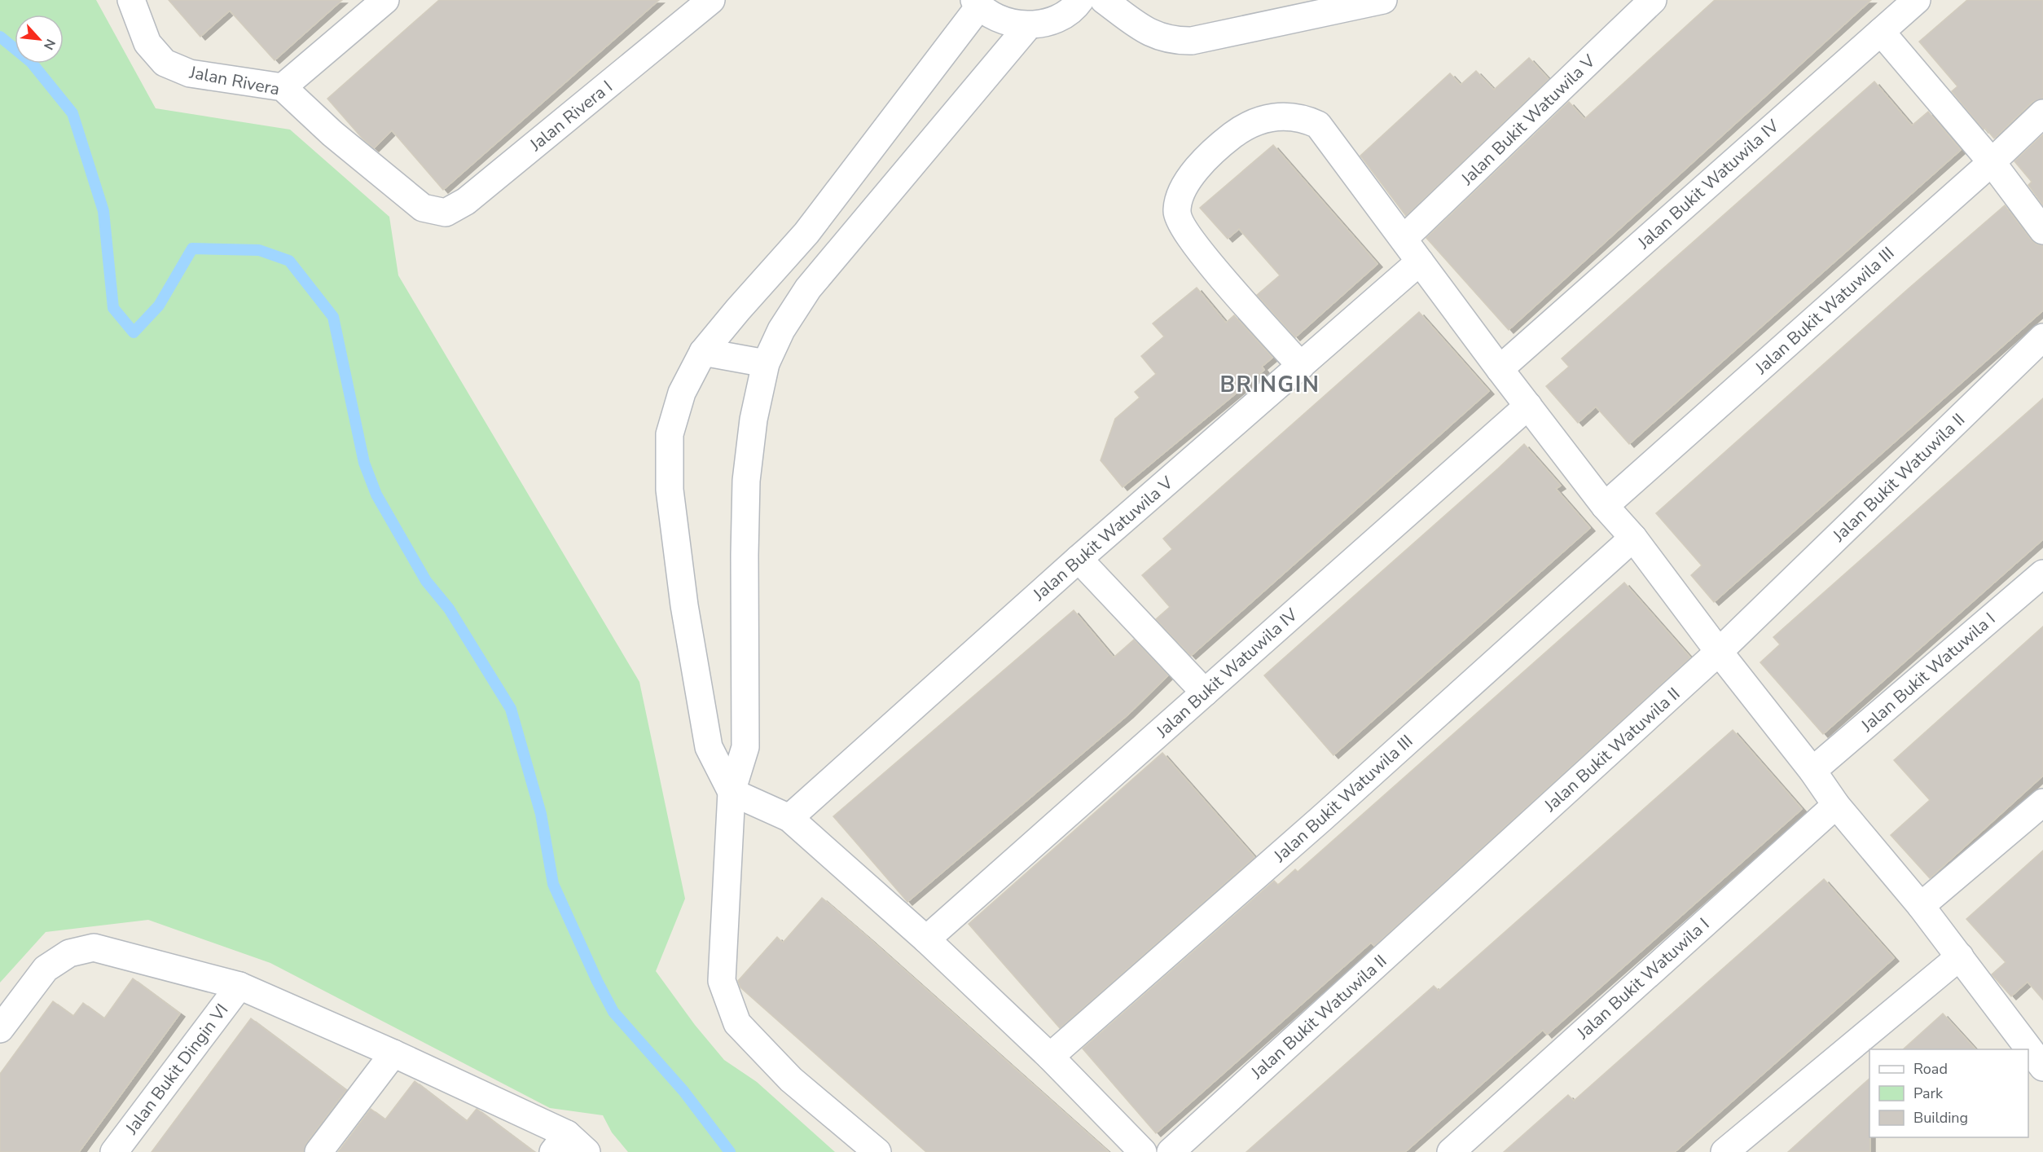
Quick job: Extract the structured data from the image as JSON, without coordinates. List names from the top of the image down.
{
  "streets": {
    "street": [
      "Jalan Rivera",
      "Jalan Rivera I",
      "Jalan Bukit Watuwila V",
      "Jalan Bukit Watuwila IV",
      "Jalan Bukit Watuwila III",
      "Jalan Bukit Watuwila II",
      "Jalan Bukit Watuwila I",
      "Jalan Bukit Dingin VI"
    ]
  },
  "crossings": [
    ["Jalan Rivera", "Jalan Rivera I"]
  ],
  "districts": ["BRINGIN"],
  "legend": ["Road", "Park", "Building"],
  "north": "bottom right"
}
